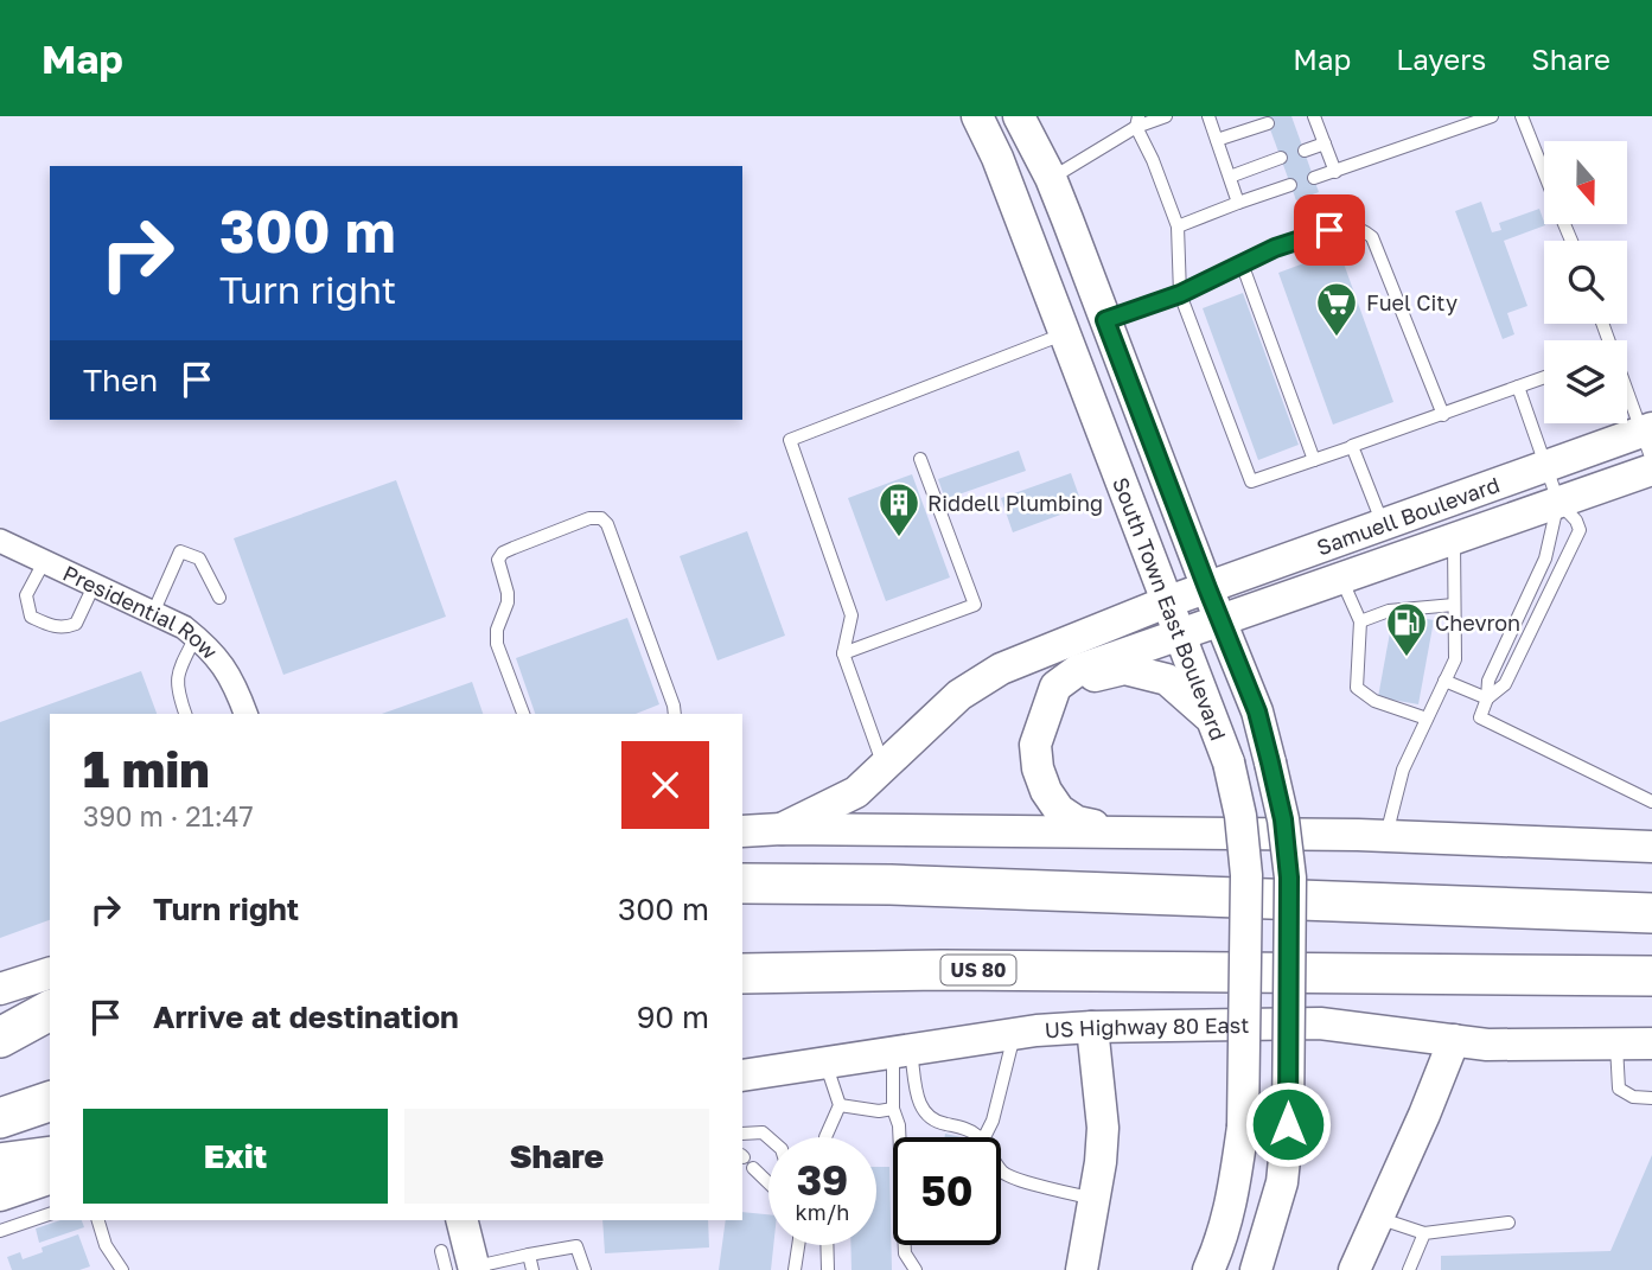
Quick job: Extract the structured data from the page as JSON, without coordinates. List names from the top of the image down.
{
  "streets": {
    "highway": ["US 80"],
    "main road": ["Samuell Boulevard", "South Town East Boulevard", "US Highway 80 East"],
    "street": ["Presidential Row"]
  },
  "crossings": [
    ["Samuell Boulevard", "South Town East Boulevard"]
  ],
  "places": {
    "supermarket": ["Fuel City"],
    "building": ["Riddell Plumbing"],
    "fuel station": ["Chevron"]
  },
  "north": "bottom",
  "page": {
    "header": "Map",
    "nav": ["Map", "Layers", "Share"],
    "turn": ["300 m", "Turn right"],
    "then": "Then",
    "heading": ["1 min", "390 m · 21:47"],
    "list": [
      {
        "name": "Turn right",
        "value": "300 m"
      },
      {
        "name": "Arrive at destination",
        "value": "90 m"
      }
    ],
    "buttons": ["Exit", "Share"],
    "speed": "39 km/h",
    "limit": "50"
  }
}
